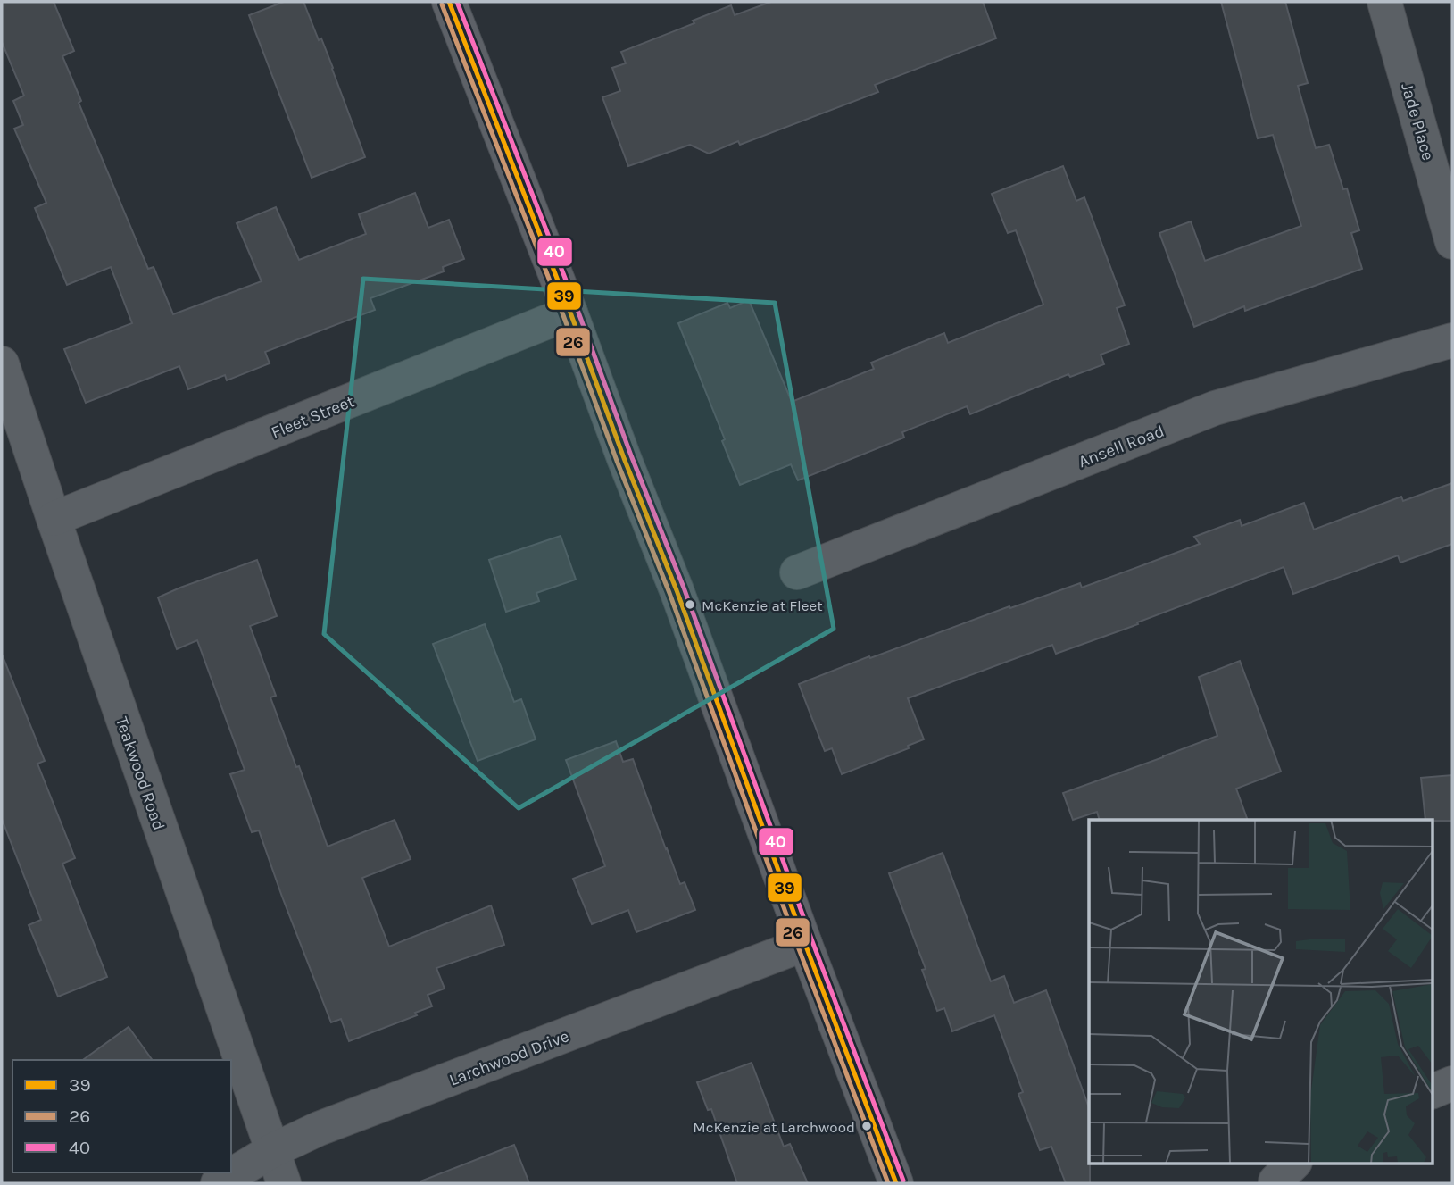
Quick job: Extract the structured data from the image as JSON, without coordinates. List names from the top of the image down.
{
  "streets": {
    "street": [
      "Jade Place",
      "Fleet Street",
      "Ansell Road",
      "Teakwood Road",
      "Larchwood Drive"
    ]
  },
  "crossings": [
    ["Fleet Street", "Teakwood Road"],
    ["Teakwood Road", "Larchwood Drive"]
  ],
  "places": ["McKenzie at Fleet", "McKenzie at Larchwood"],
  "lines": ["transit line 39", "transit line 40", "transit line 26"],
  "legend": ["39", "26", "40"]
}
